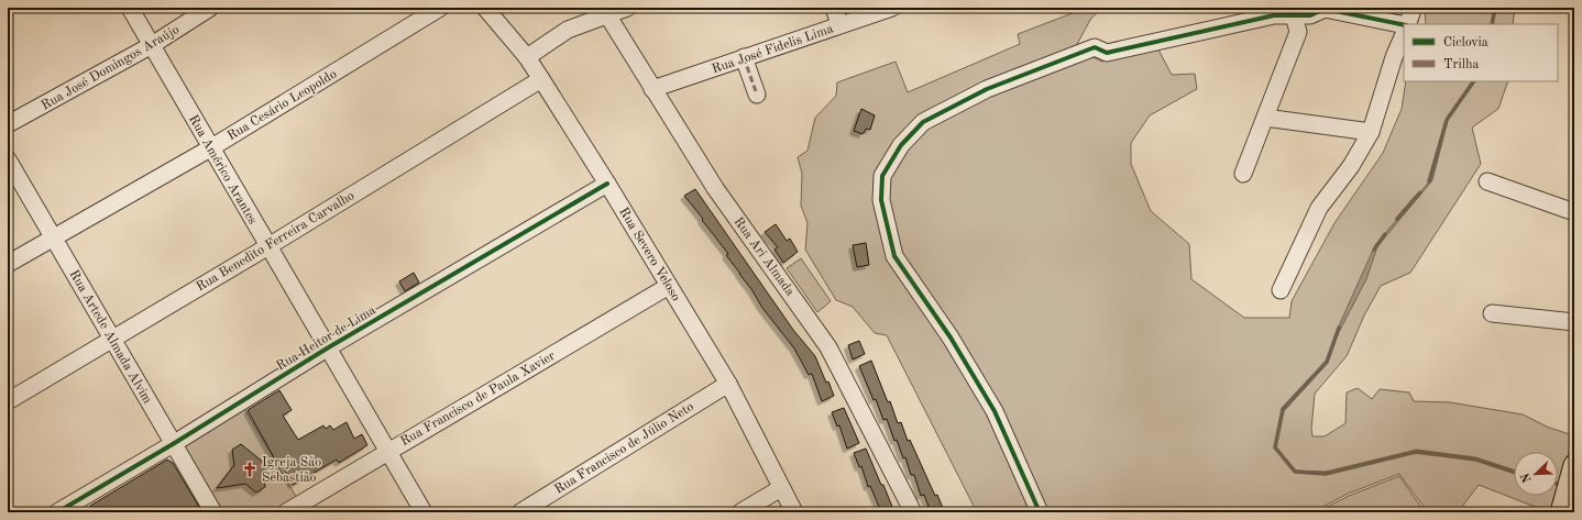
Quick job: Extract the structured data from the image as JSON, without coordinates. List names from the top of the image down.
{
  "streets": {
    "street": [
      "Rua José Fidelis Lima",
      "Rua José Domingos Araújo",
      "Rua Cesário Leopoldo",
      "Rua Américo Arantes",
      "Rua Benedito Ferreira Carvalho",
      "Rua Severo Veloso",
      "Rua Ari Almada",
      "Rua Artede Almada Alvim",
      "Rua Heitor de Lima",
      "Rua Francisco de Paula Xavier",
      "Rua Francisco de Júlio Neto"
    ]
  },
  "crossings": [
    ["Rua José Fidelis Lima", "Rua Ari Almada"],
    ["Rua José Domingos Araújo", "Rua Américo Arantes"],
    ["Rua Cesário Leopoldo", "Rua Américo Arantes"],
    ["Rua Cesário Leopoldo", "Rua Artede Almada Alvim"],
    ["Rua Américo Arantes", "Rua Benedito Ferreira Carvalho"],
    ["Rua Américo Arantes", "Rua Heitor de Lima"],
    ["Rua Américo Arantes", "Rua Francisco de Paula Xavier"],
    ["Rua Benedito Ferreira Carvalho", "Rua Severo Veloso"],
    ["Rua Benedito Ferreira Carvalho", "Rua Artede Almada Alvim"],
    ["Rua Severo Veloso", "Rua Heitor de Lima"],
    ["Rua Severo Veloso", "Rua Francisco de Paula Xavier"],
    ["Rua Severo Veloso", "Rua Francisco de Júlio Neto"],
    ["Rua Artede Almada Alvim", "Rua Heitor de Lima"]
  ],
  "places": {
    "church": ["Igreja São Sebastião"]
  },
  "legend": ["Ciclovia", "Trilha"],
  "north": "bottom left"
}
